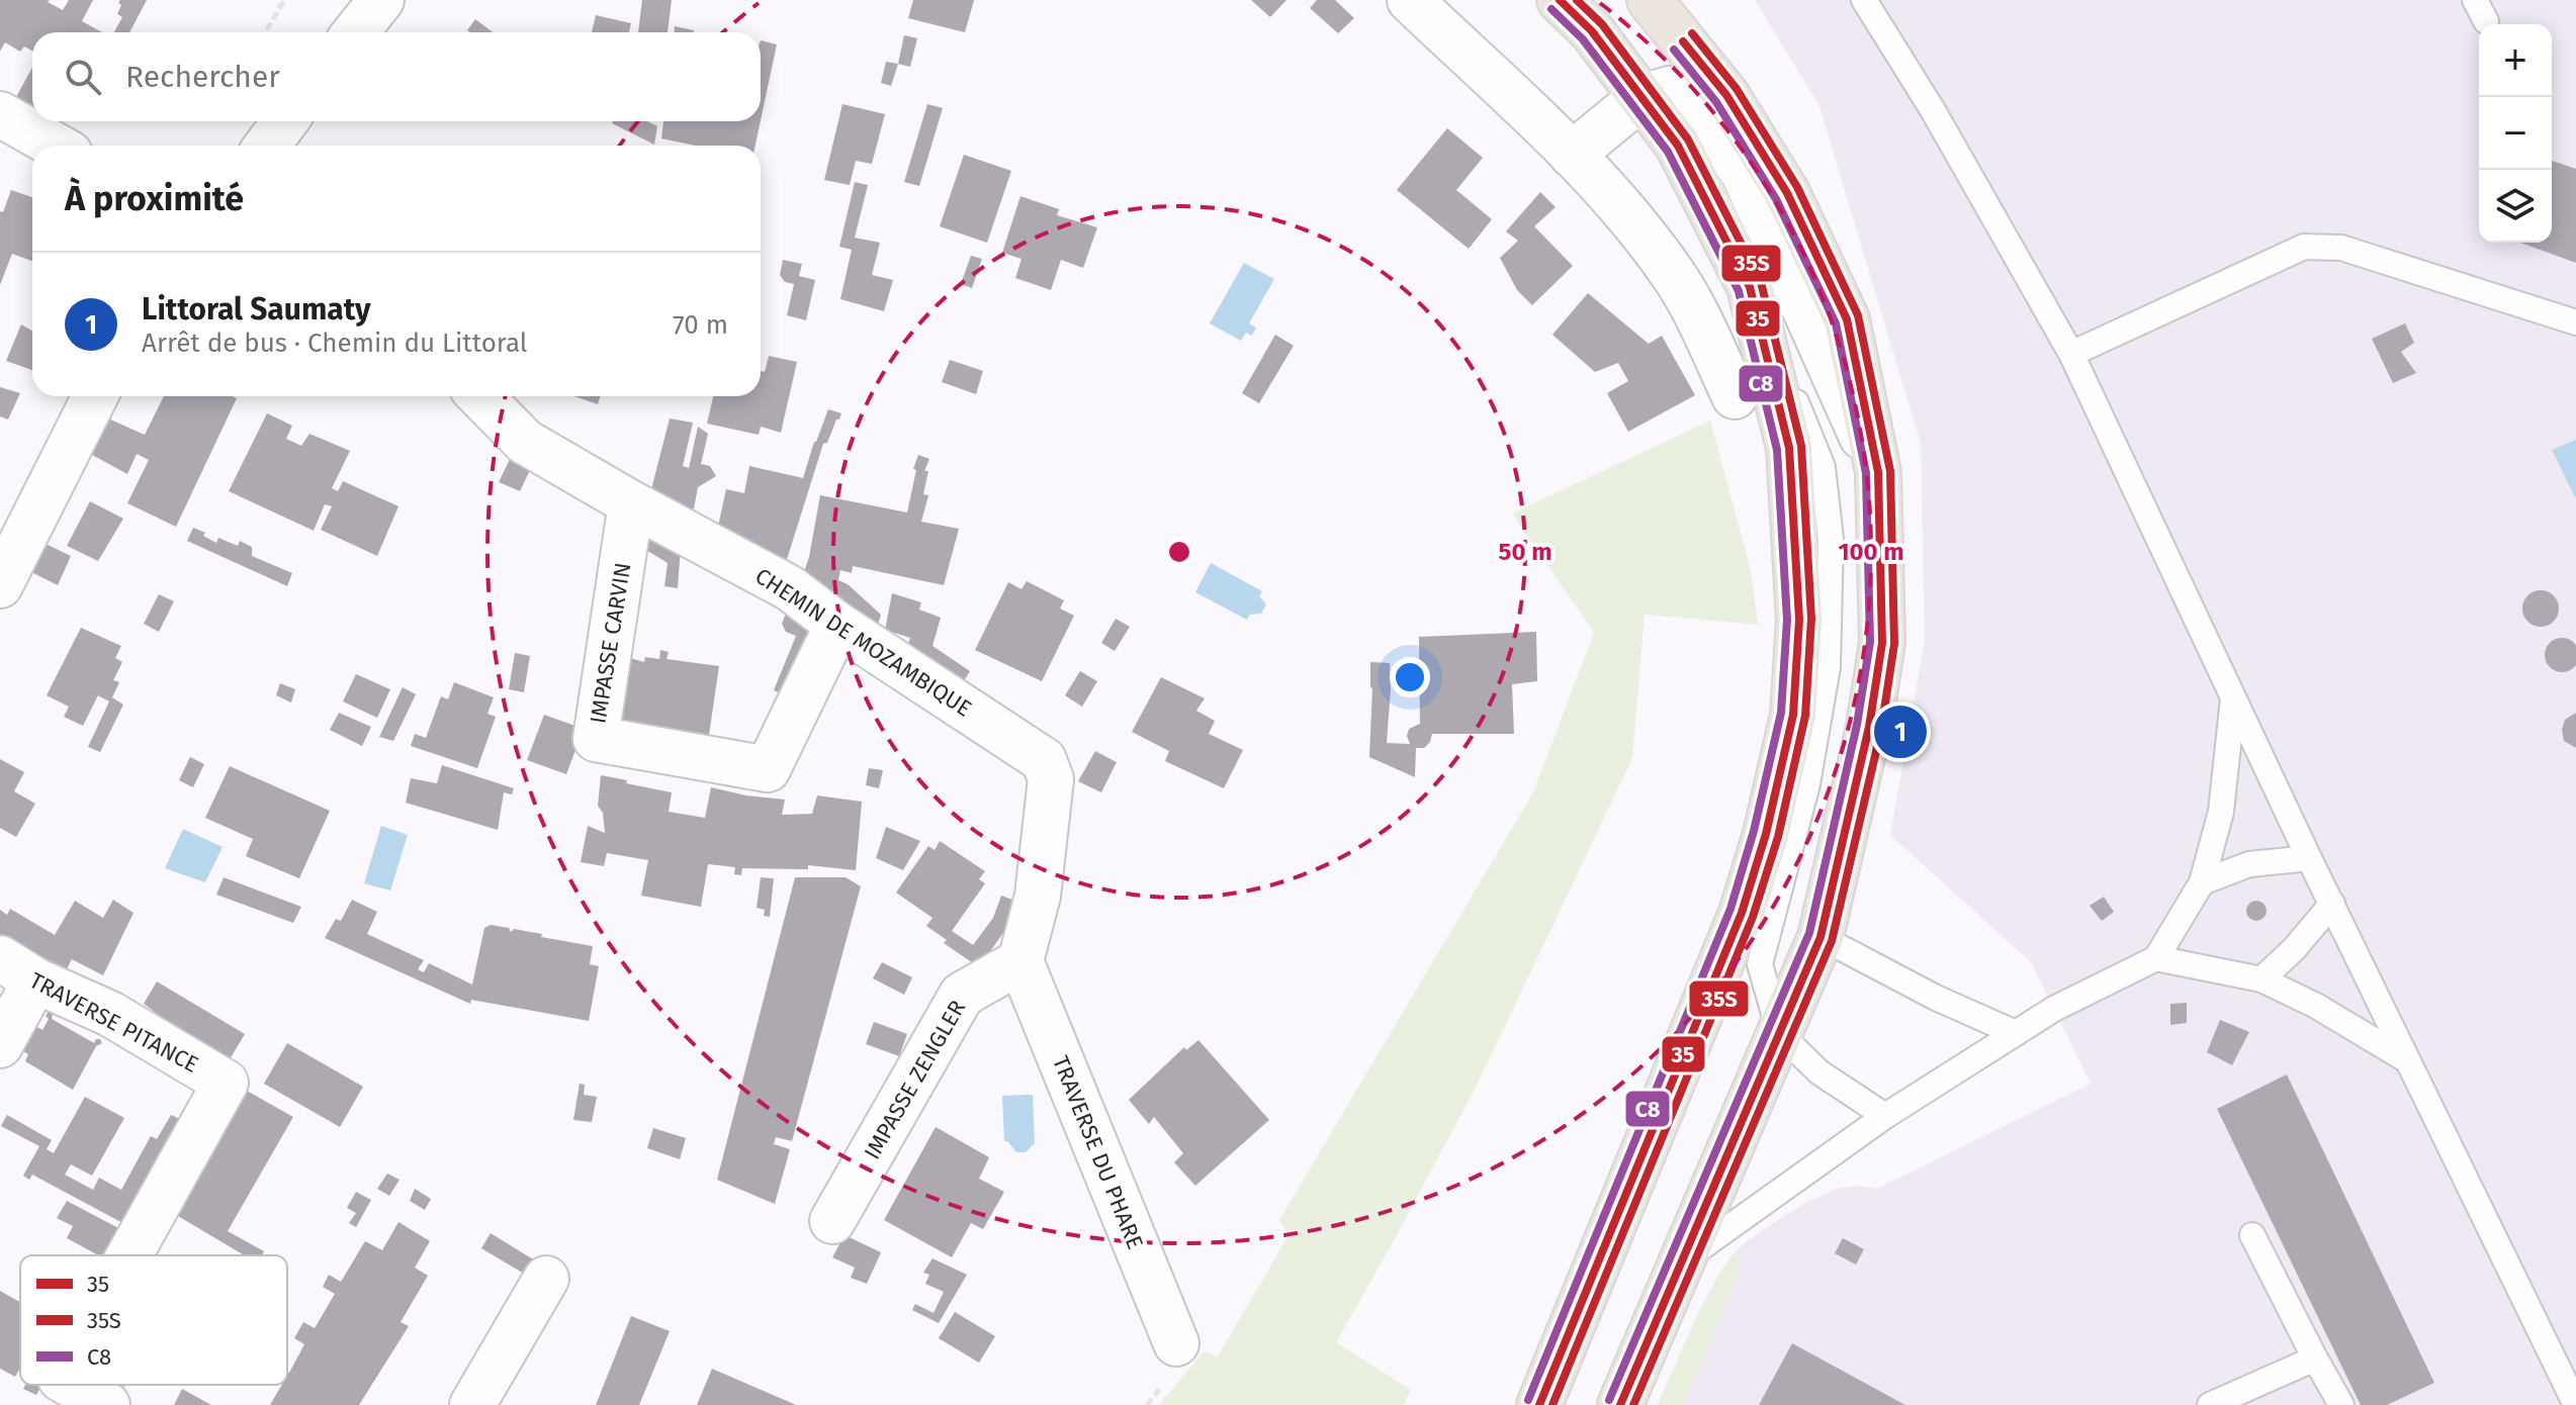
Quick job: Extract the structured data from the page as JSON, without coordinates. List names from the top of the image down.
{
  "streets": {
    "street": [
      "CHEMIN DE MOZAMBIQUE",
      "IMPASSE CARVIN",
      "TRAVERSE PITANCE",
      "IMPASSE ZENGLER",
      "TRAVERSE DU PHARE"
    ]
  },
  "crossings": [
    ["CHEMIN DE MOZAMBIQUE", "IMPASSE CARVIN"],
    ["CHEMIN DE MOZAMBIQUE", "IMPASSE ZENGLER"],
    ["CHEMIN DE MOZAMBIQUE", "TRAVERSE DU PHARE"],
    ["IMPASSE ZENGLER", "TRAVERSE DU PHARE"]
  ],
  "lines": ["transit line 35", "transit line 35S", "transit line C8"],
  "legend": ["35", "35S", "C8"],
  "page": {
    "map_buttons": ["+", "−"],
    "search": "Rechercher",
    "heading": "À proximité",
    "list": [
      {
        "mark": "1",
        "name": "Littoral Saumaty",
        "note": "Arrêt de bus · Chemin du Littoral",
        "value": "70 m"
      }
    ],
    "pins": "1"
  },
  "rings": ["50 m", "100 m"]
}
